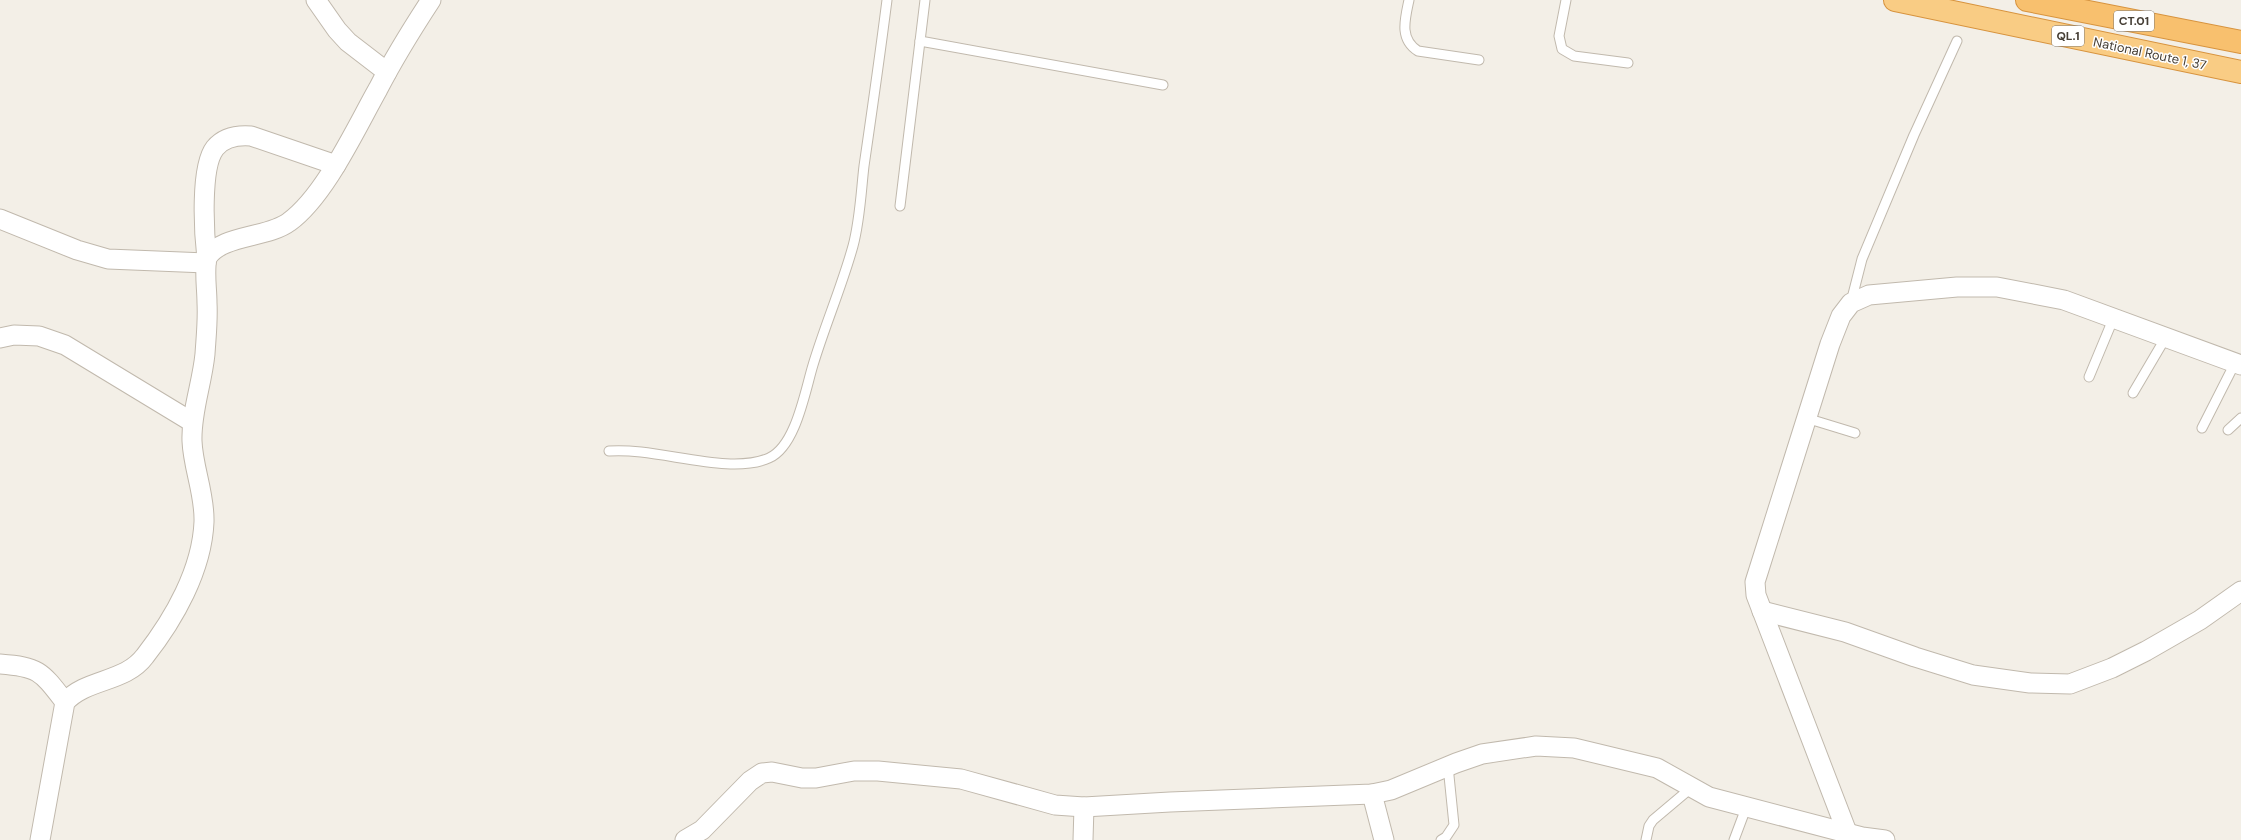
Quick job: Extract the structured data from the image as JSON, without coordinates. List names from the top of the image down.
{
  "streets": {
    "highway": ["CT.01", "QL.1", "National Route 1, 37"]
  }
}
